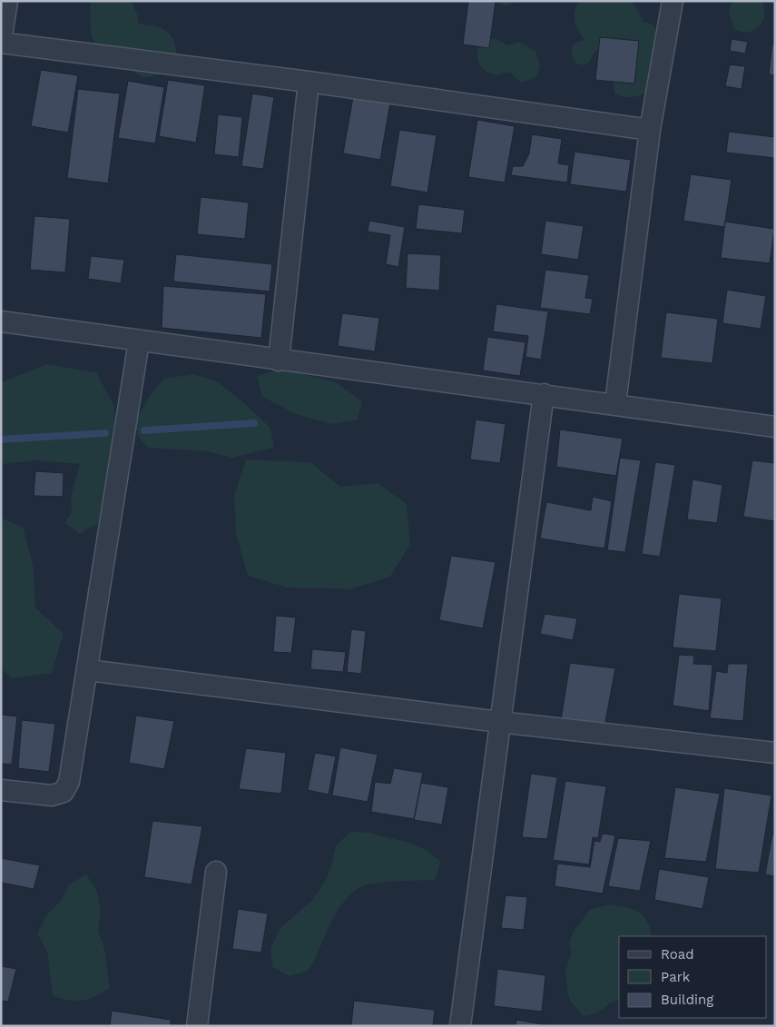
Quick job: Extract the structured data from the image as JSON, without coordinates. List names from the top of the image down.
{
  "legend": ["Road", "Park", "Building"]
}
